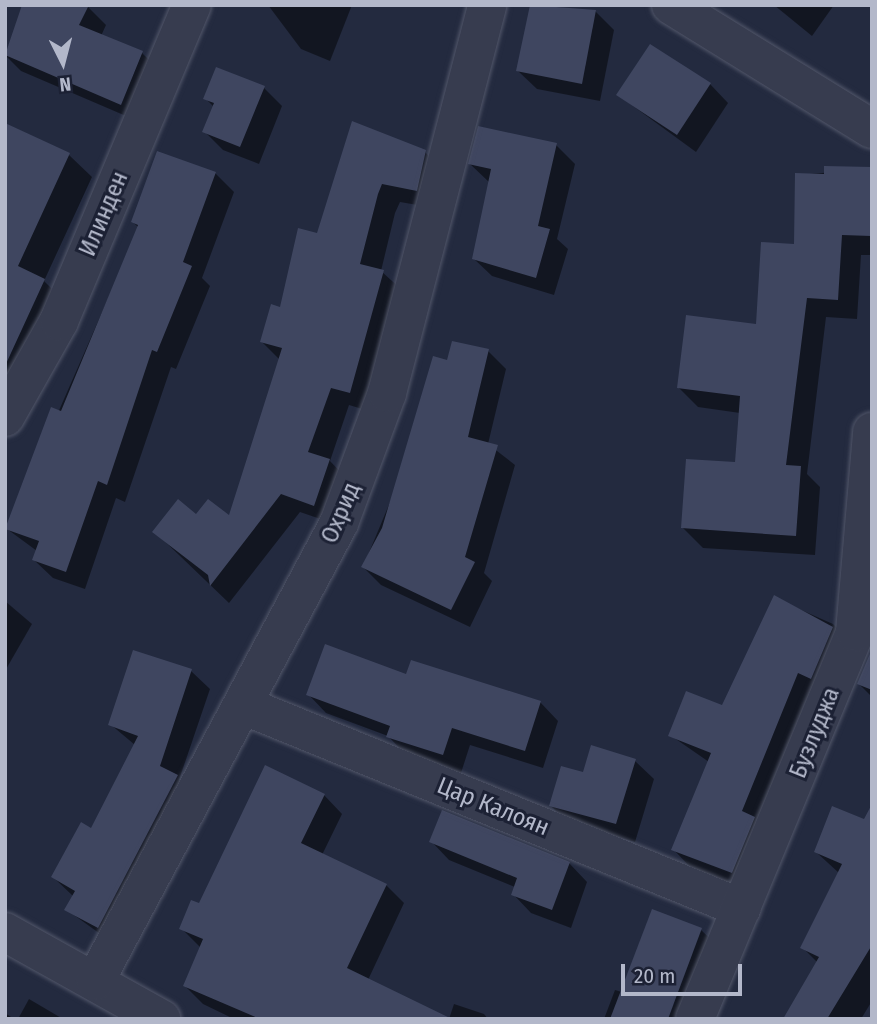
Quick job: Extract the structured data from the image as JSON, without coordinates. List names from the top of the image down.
{
  "streets": {
    "street": [
      "Илинден",
      "Охрид",
      "Бузлуджа",
      "Цар Калоян"
    ]
  },
  "crossings": [
    ["Охрид", "Цар Калоян"],
    ["Бузлуджа", "Цар Калоян"]
  ],
  "scale_bar": "20 m",
  "north": "bottom"
}
